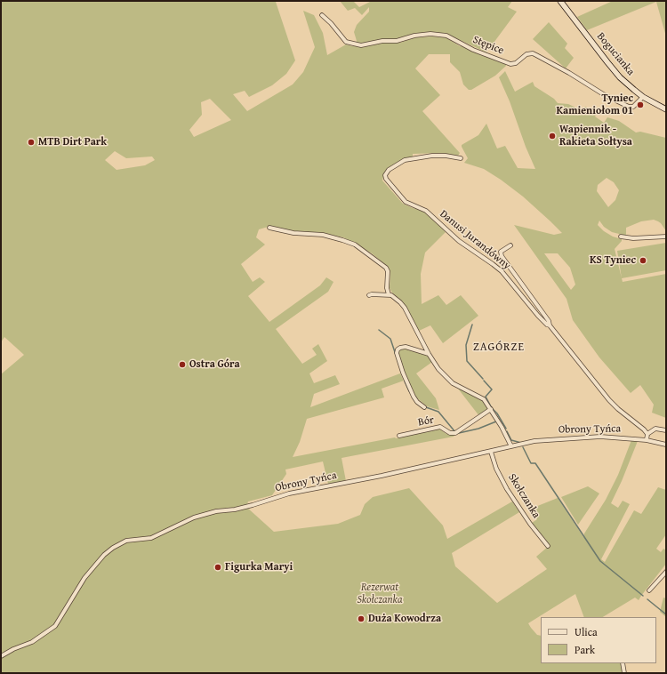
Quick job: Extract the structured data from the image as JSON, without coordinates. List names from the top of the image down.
{
  "streets": {
    "street": [
      "Stępice",
      "Bogucianka",
      "Danusi Jurandówny",
      "Bór",
      "Obrony Tyńca",
      "Skołczanka"
    ]
  },
  "crossings": [
    ["Stępice", "Bogucianka"],
    ["Obrony Tyńca", "Skołczanka"]
  ],
  "districts": ["ZAGÓRZE"],
  "parks": ["Rezerwat Skołczanka"],
  "places": [
    "Tyniec Kamieniołom 01",
    "Wapiennik - Rakieta Sołtysa",
    "MTB Dirt Park",
    "KS Tyniec",
    "Ostra Góra",
    "Figurka Maryi",
    "Duża Kowodrza"
  ],
  "legend": ["Ulica", "Park"]
}
